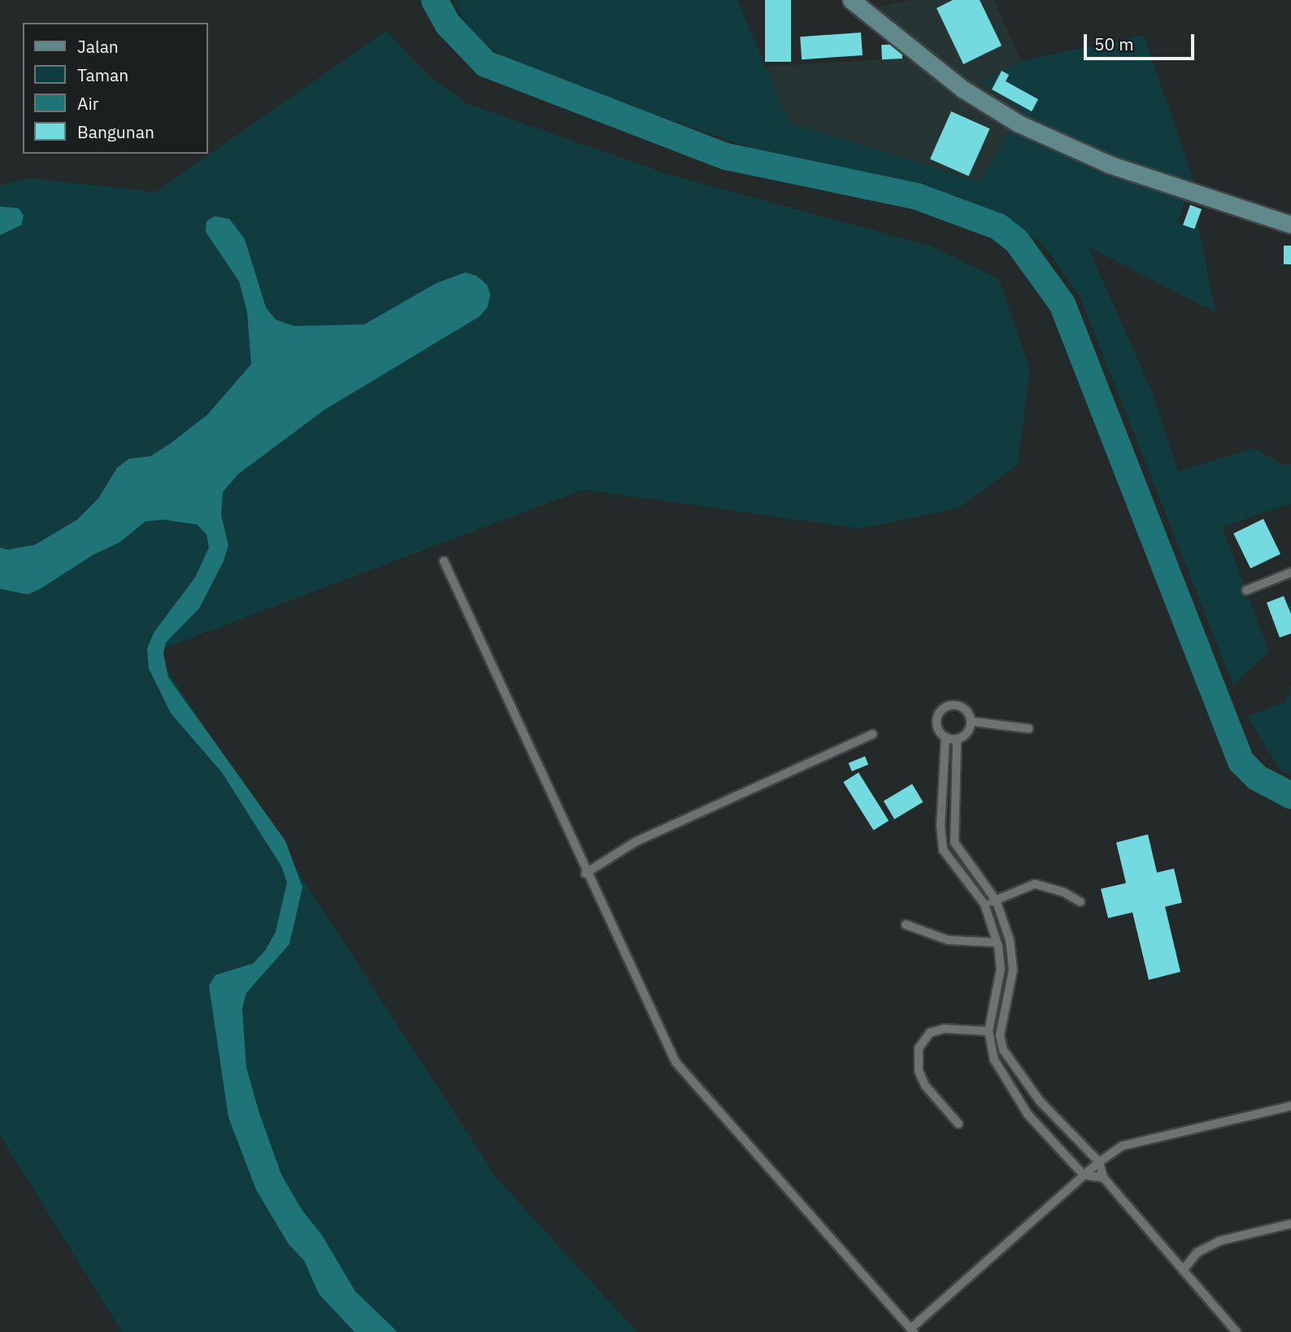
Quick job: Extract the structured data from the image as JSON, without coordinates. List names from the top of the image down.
{
  "legend": [
    "Jalan",
    "Taman",
    "Air",
    "Bangunan"
  ],
  "scale_bar": "50 m"
}
